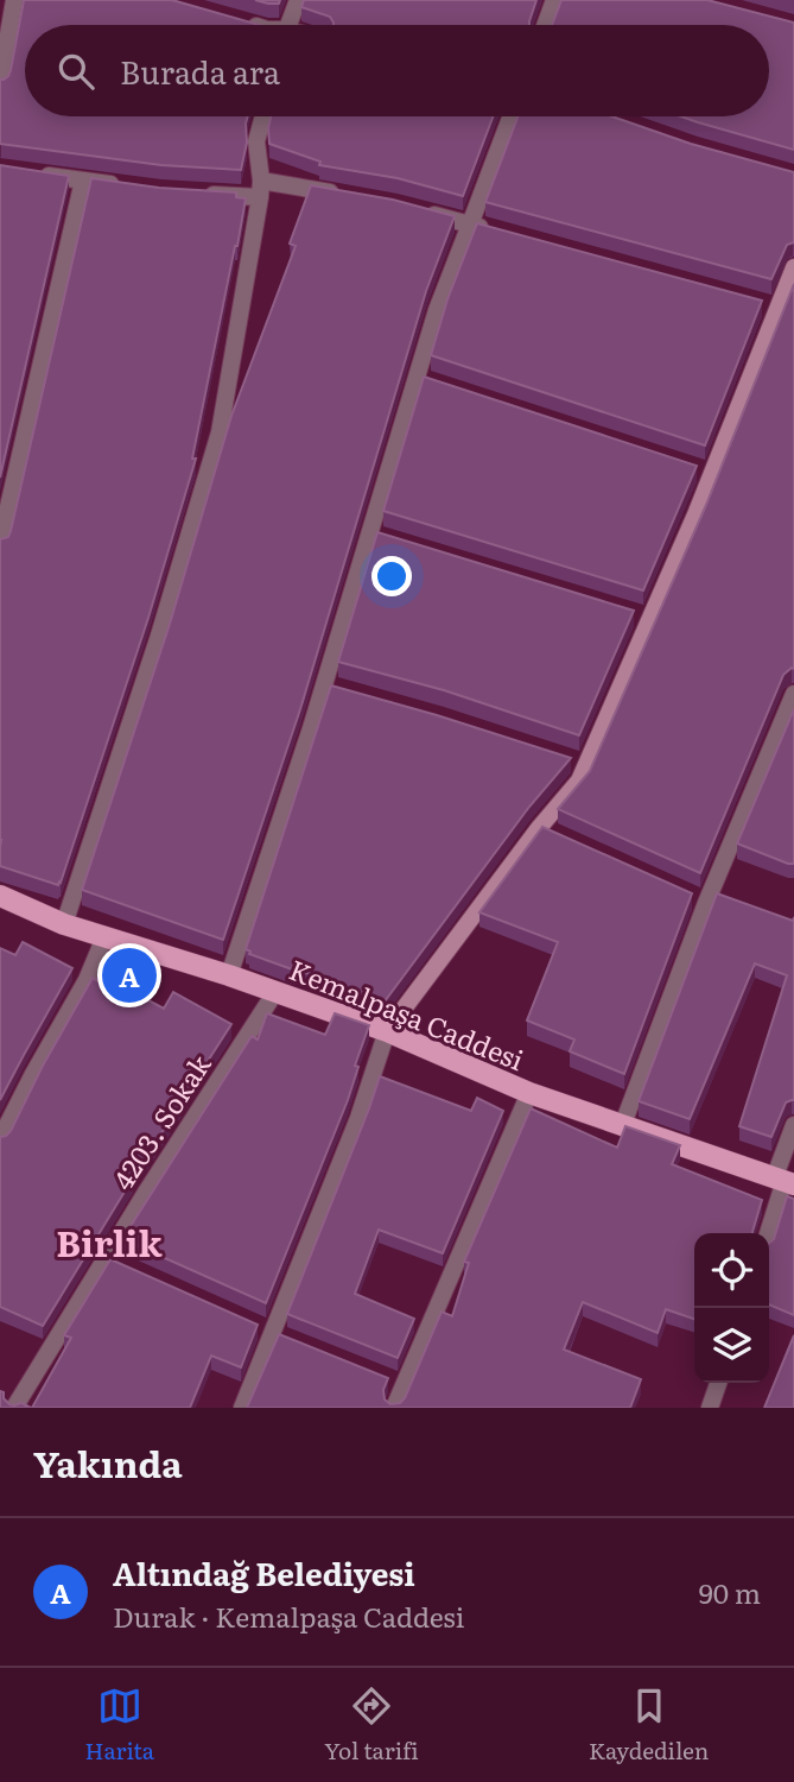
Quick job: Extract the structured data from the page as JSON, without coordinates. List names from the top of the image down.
{
  "streets": {
    "main road": ["Kemalpaşa Caddesi"],
    "street": ["4203. Sokak"]
  },
  "crossings": [
    ["Kemalpaşa Caddesi", "4203. Sokak"]
  ],
  "districts": ["Birlik"],
  "page": {
    "search": "Burada ara",
    "pins": "A",
    "heading": "Yakında",
    "list": [
      {
        "mark": "A",
        "name": "Altındağ Belediyesi",
        "note": "Durak · Kemalpaşa Caddesi",
        "value": "90 m"
      }
    ],
    "nav": ["Harita", "Yol tarifi", "Kaydedilen"]
  }
}
